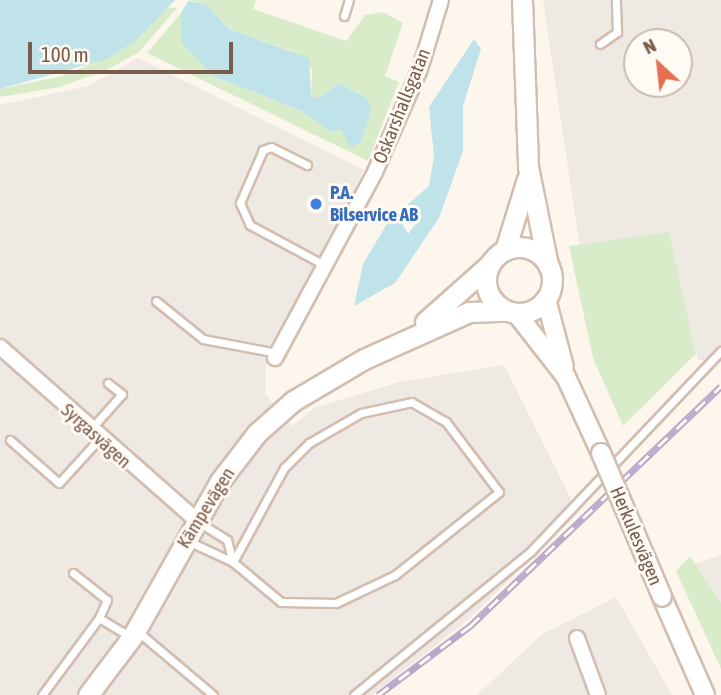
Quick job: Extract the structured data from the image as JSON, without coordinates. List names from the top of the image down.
{
  "streets": {
    "main road": ["Kämpevägen"],
    "street": ["Oskarshallsgatan", "Syrgasvägen", "Herkulesvägen"]
  },
  "crossings": [
    ["Syrgasvägen", "Kämpevägen"],
    ["Kämpevägen", "Herkulesvägen"]
  ],
  "places": ["P.A. Bilservice AB"],
  "scale_bar": "100 m",
  "north": "top left"
}
